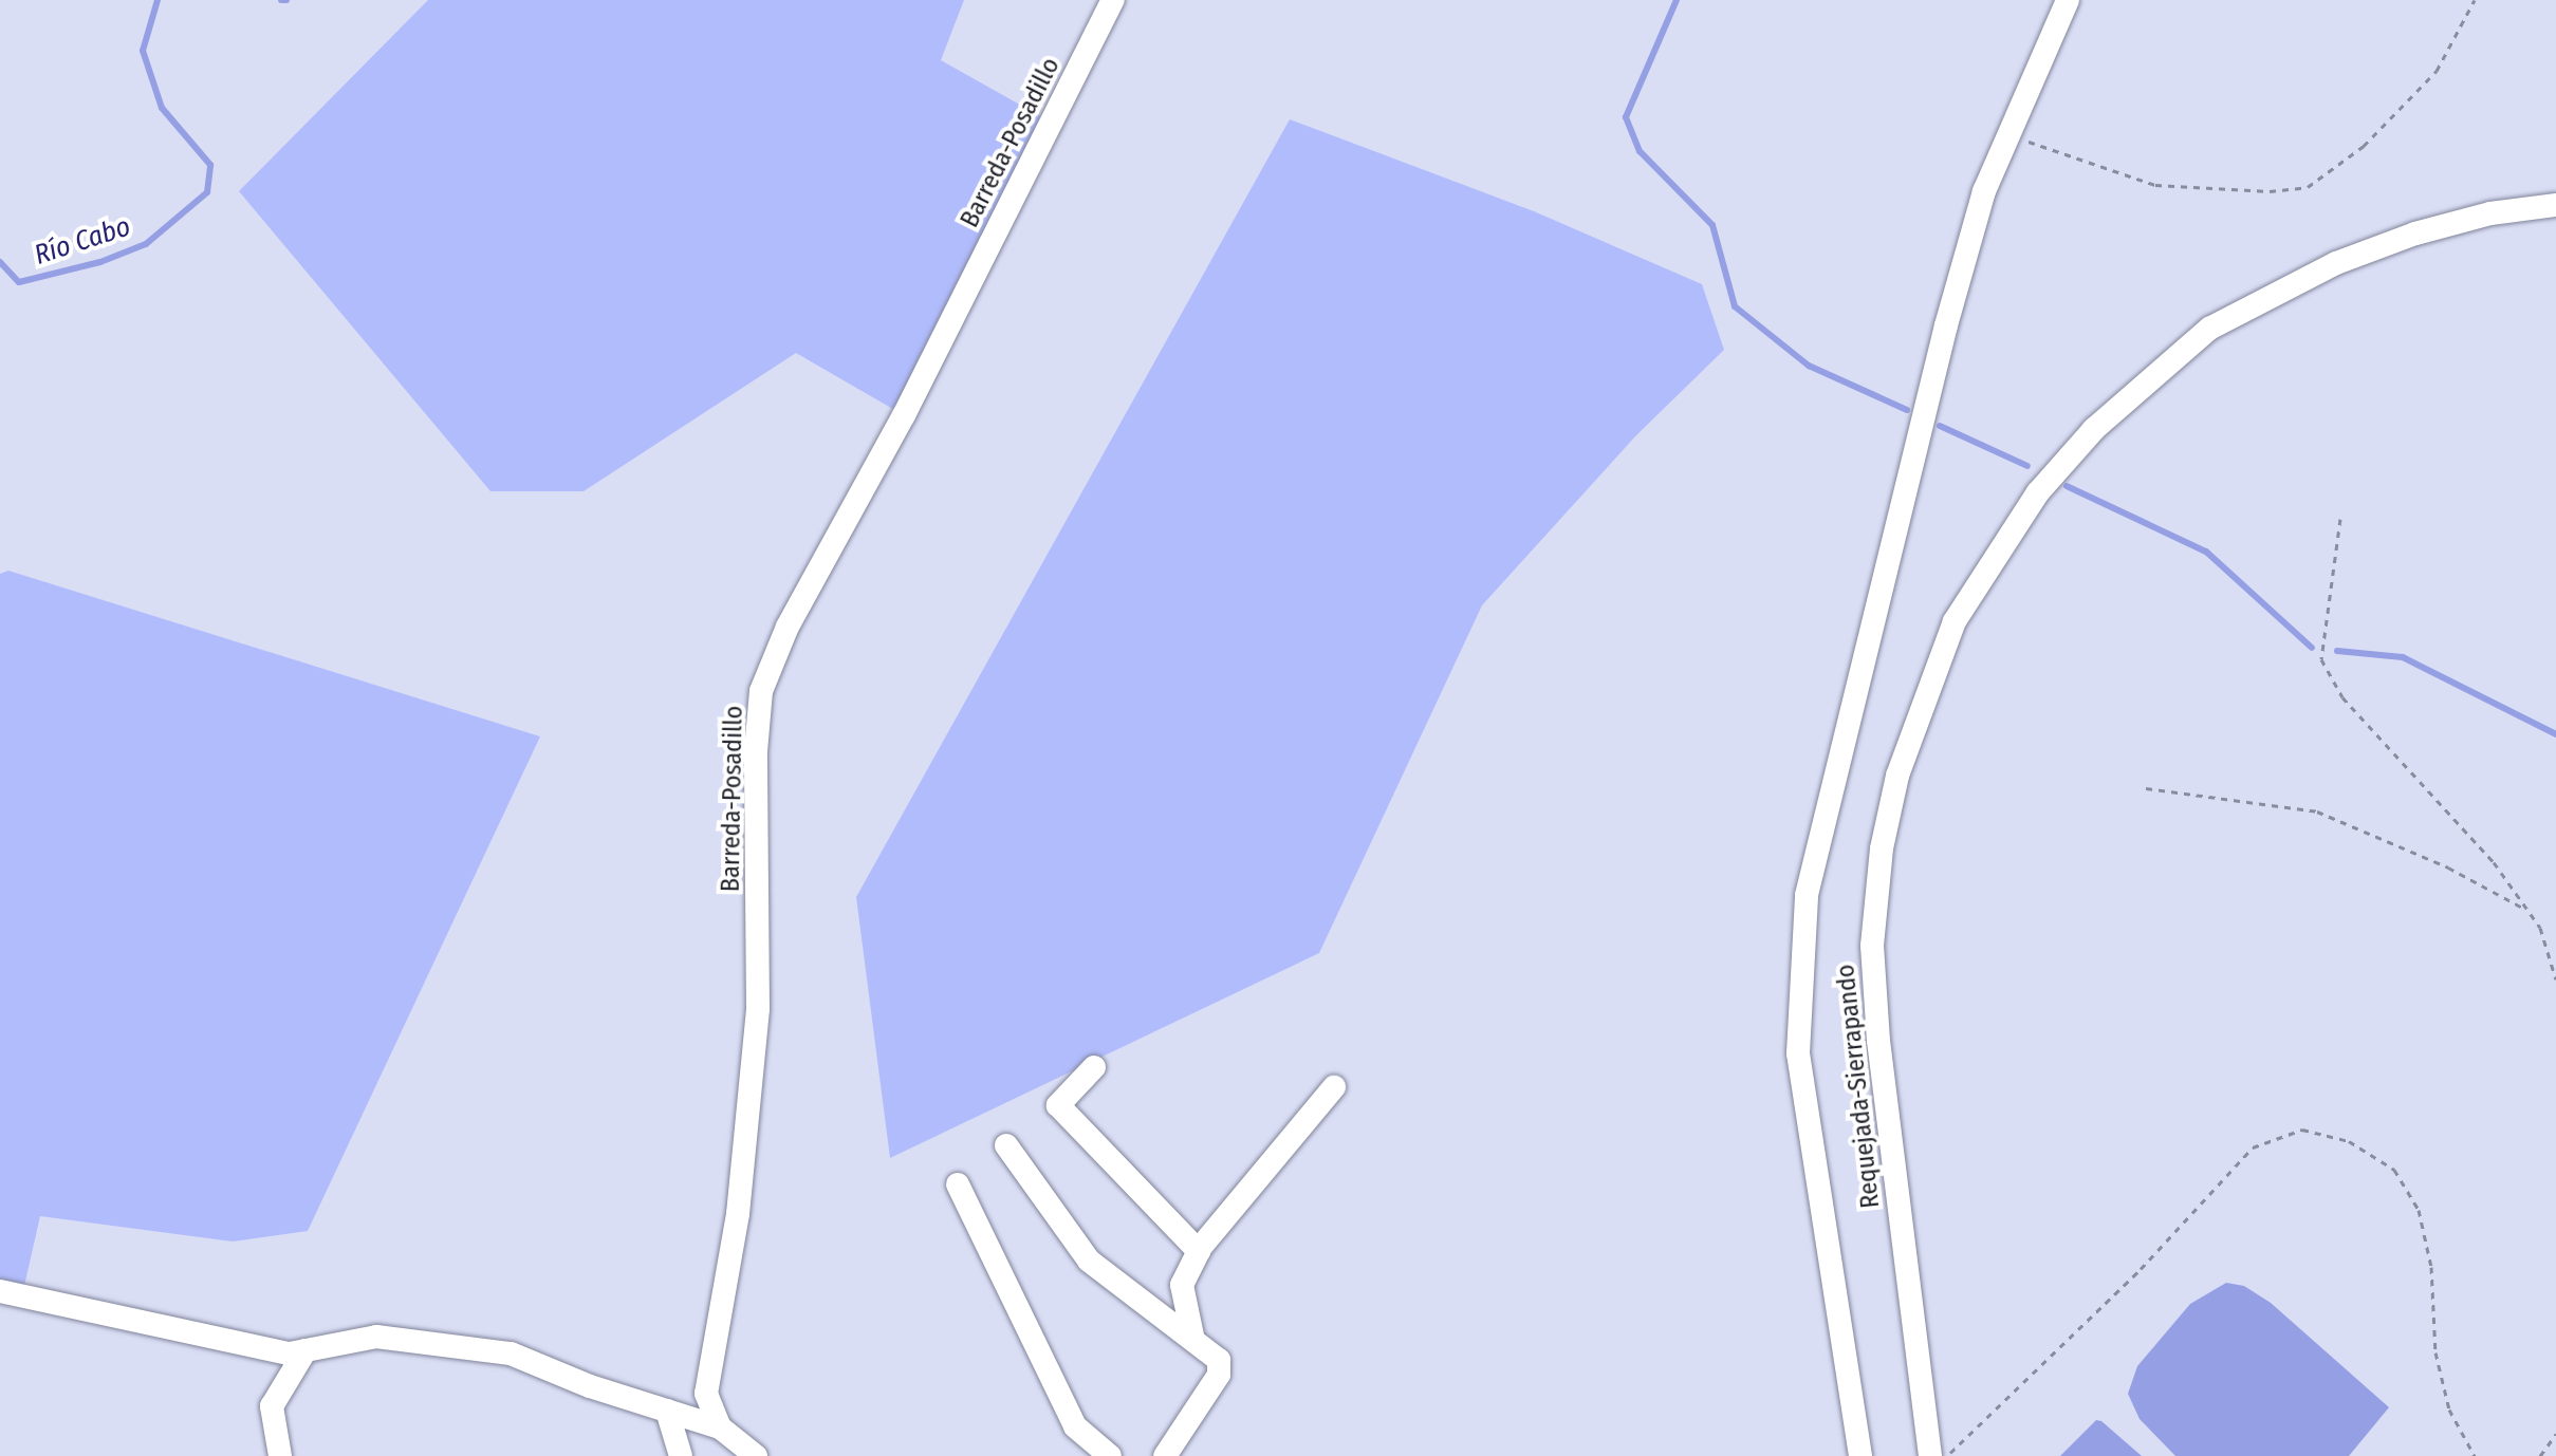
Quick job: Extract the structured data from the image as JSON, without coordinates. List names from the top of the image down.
{
  "streets": {
    "street": ["Barreda-Posadillo", "Requejada-Sierrapando"]
  },
  "water": ["Río Cabo"]
}
